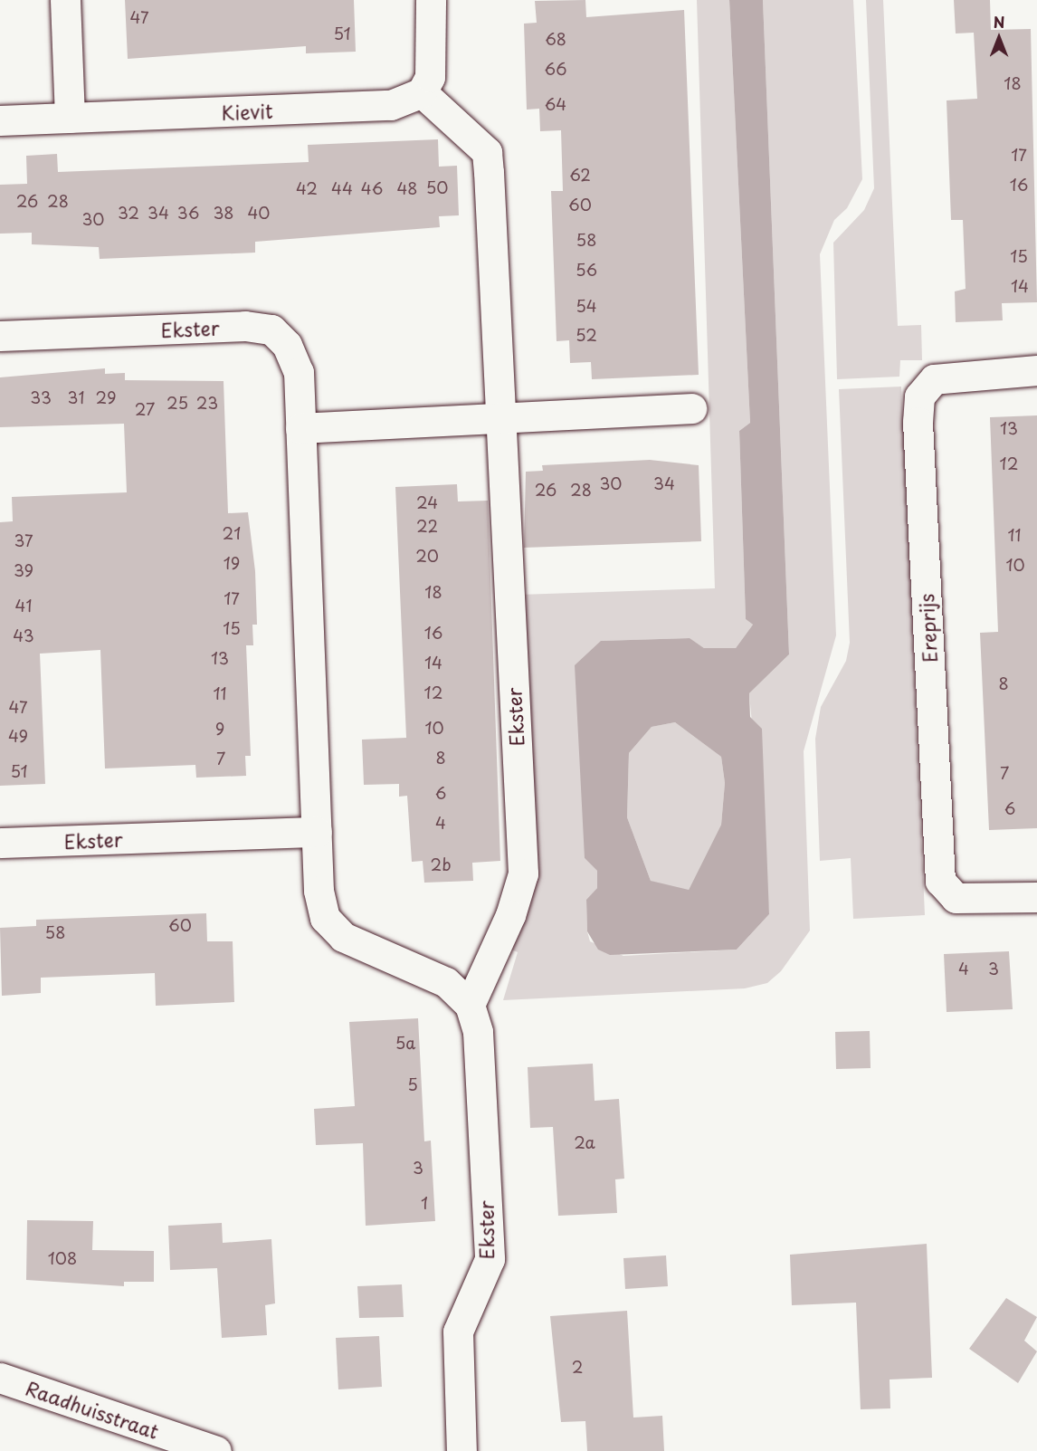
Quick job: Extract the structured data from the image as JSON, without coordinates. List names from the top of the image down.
{
  "streets": {
    "street": [
      "Kievit",
      "Ekster",
      "Ereprijs",
      "Raadhuisstraat"
    ]
  },
  "house_numbers": [
    "47",
    "51",
    "68",
    "66",
    "18",
    "64",
    "17",
    "62",
    "16",
    "50",
    "42",
    "44",
    "46",
    "48",
    "26",
    "28",
    "60",
    "32",
    "34",
    "36",
    "38",
    "40",
    "30",
    "58",
    "15",
    "56",
    "14",
    "54",
    "52",
    "33",
    "31",
    "29",
    "25",
    "23",
    "27",
    "13",
    "12",
    "30",
    "34",
    "26",
    "28",
    "24",
    "22",
    "21",
    "11",
    "37",
    "20",
    "19",
    "10",
    "39",
    "18",
    "17",
    "41",
    "15",
    "16",
    "43",
    "13",
    "14",
    "8",
    "12",
    "11",
    "47",
    "10",
    "9",
    "49",
    "8",
    "7",
    "51",
    "7",
    "6",
    "6",
    "4",
    "2b",
    "60",
    "58",
    "4",
    "3",
    "5a",
    "5",
    "2a",
    "3",
    "1",
    "108",
    "2"
  ],
  "north": "top"
}
